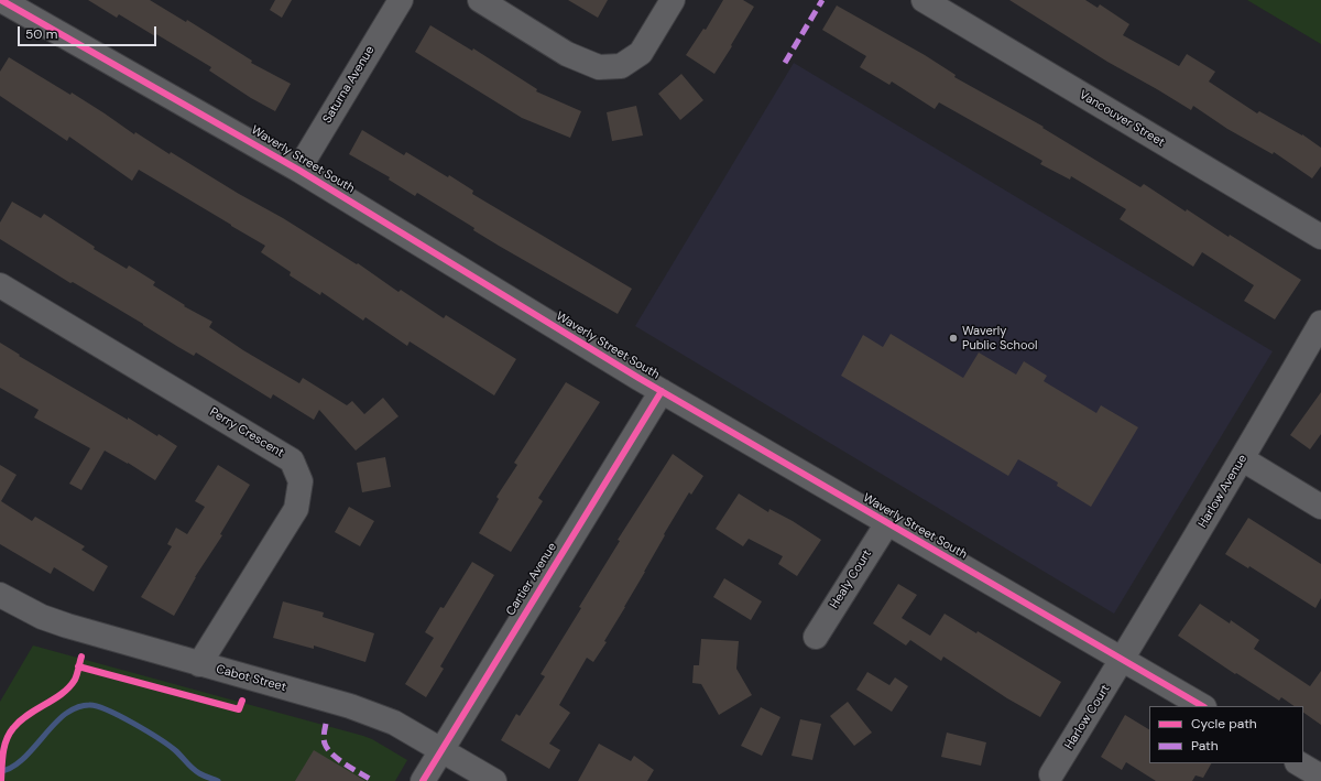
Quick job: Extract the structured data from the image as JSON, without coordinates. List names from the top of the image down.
{
  "streets": {
    "street": [
      "Saturna Avenue",
      "Vancouver Street",
      "Waverly Street South",
      "Perry Crescent",
      "Harlow Avenue",
      "Cartier Avenue",
      "Healy Court",
      "Cabot Street",
      "Harlow Court"
    ]
  },
  "crossings": [
    ["Saturna Avenue", "Waverly Street South"],
    ["Waverly Street South", "Harlow Avenue"],
    ["Waverly Street South", "Cartier Avenue"],
    ["Waverly Street South", "Healy Court"],
    ["Waverly Street South", "Harlow Court"],
    ["Perry Crescent", "Cabot Street"],
    ["Harlow Avenue", "Harlow Court"],
    ["Cartier Avenue", "Cabot Street"]
  ],
  "places": ["Waverly Public School"],
  "legend": ["Cycle path", "Path"],
  "scale_bar": "50 m"
}
